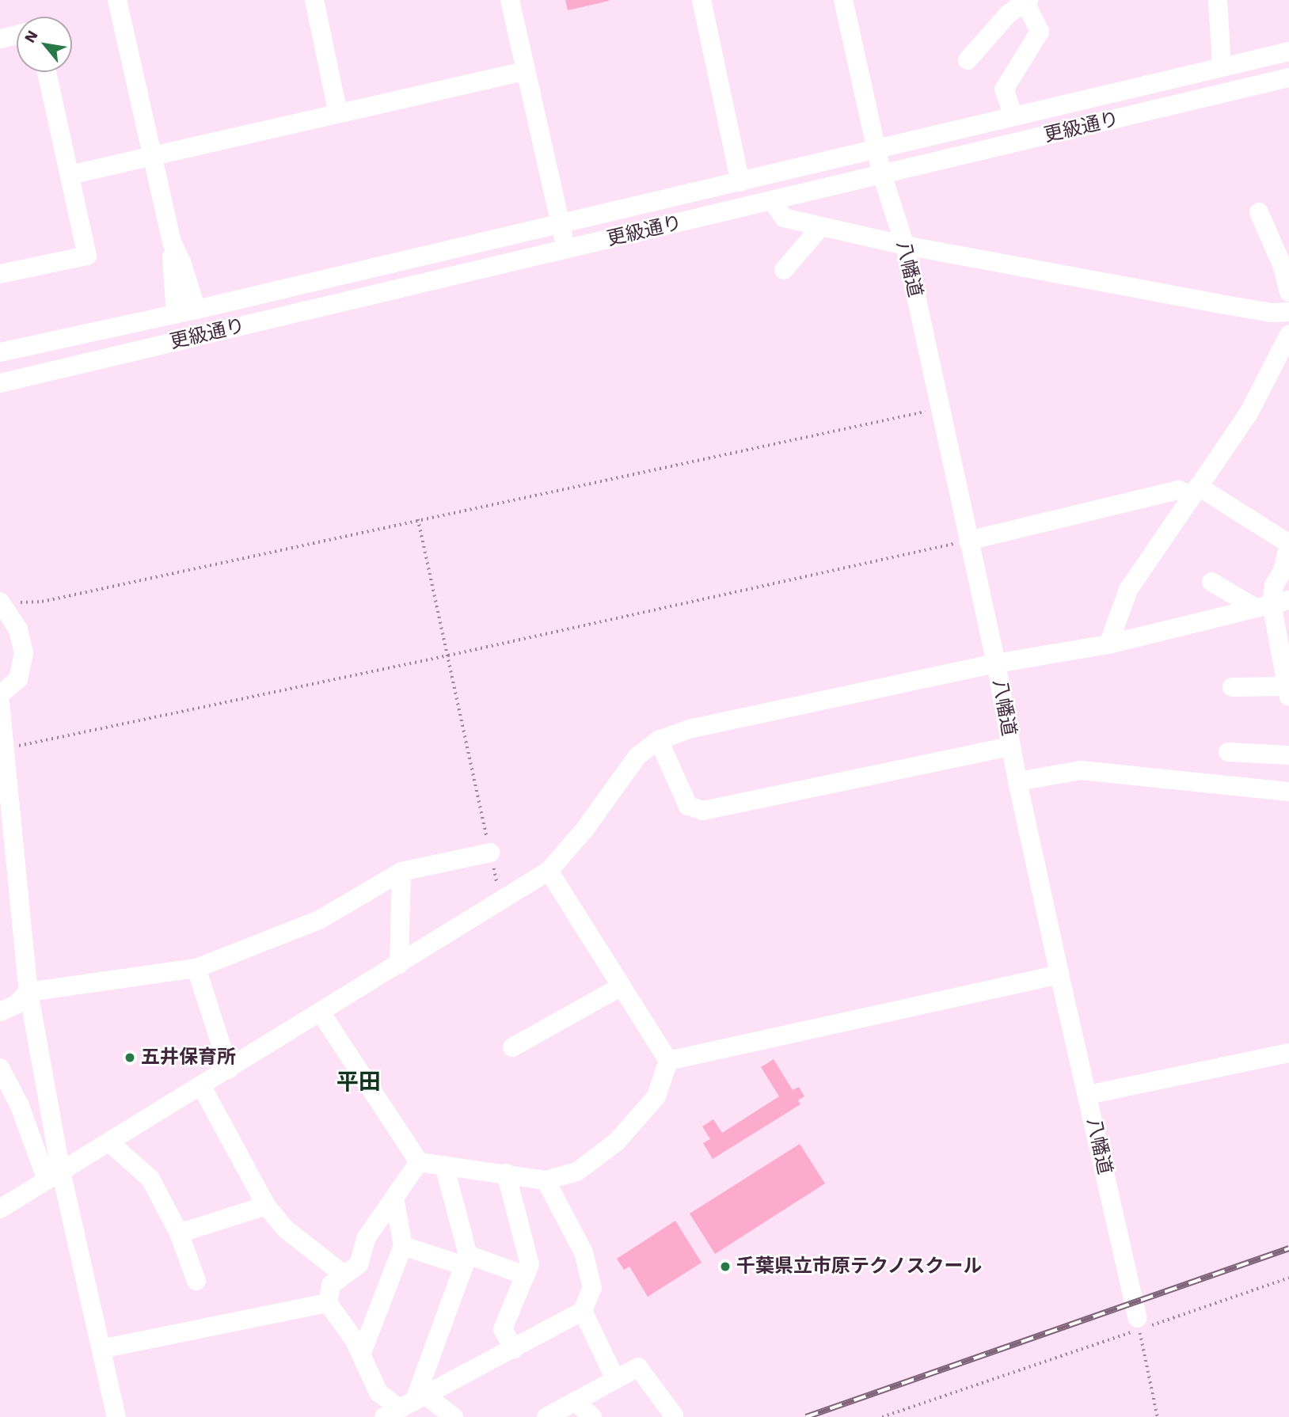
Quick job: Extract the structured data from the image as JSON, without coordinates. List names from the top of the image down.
{
  "streets": {
    "street": ["更級通り", "八幡道"]
  },
  "crossings": [
    ["更級通り", "八幡道"]
  ],
  "districts": ["平田"],
  "places": ["五井保育所", "千葉県立市原テクノスクール"],
  "north": "top left"
}
